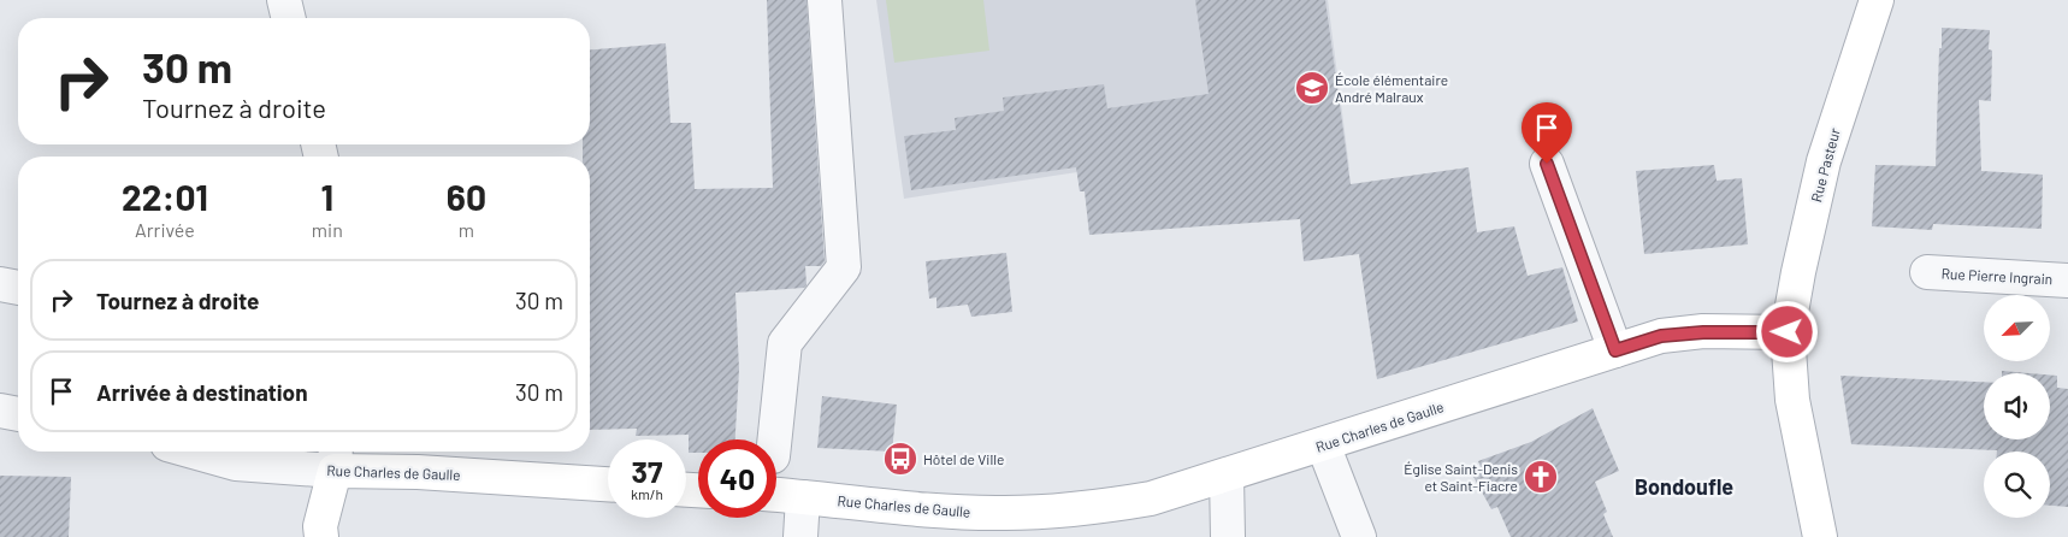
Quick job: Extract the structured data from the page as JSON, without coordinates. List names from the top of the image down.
{
  "streets": {
    "street": ["Rue Pasteur", "Rue Pierre Ingrain", "Rue Charles de Gaulle"]
  },
  "crossings": [
    ["Rue Pasteur", "Rue Charles de Gaulle"]
  ],
  "districts": ["Bondoufle"],
  "places": {
    "school or university": ["École élémentaire André Malraux"],
    "bus stop": ["Hôtel de Ville"],
    "church": ["Église Saint-Denis et Saint-Fiacre"]
  },
  "north": "bottom left",
  "page": {
    "turn": ["30 m", "Tournez à droite"],
    "eta": [
      "22:01",
      "Arrivée",
      "1",
      "min",
      "60",
      "m"
    ],
    "list": [
      {
        "name": "Tournez à droite",
        "value": "30 m"
      },
      {
        "name": "Arrivée à destination",
        "value": "30 m"
      }
    ],
    "speed": "37 km/h",
    "limit": "40"
  }
}
